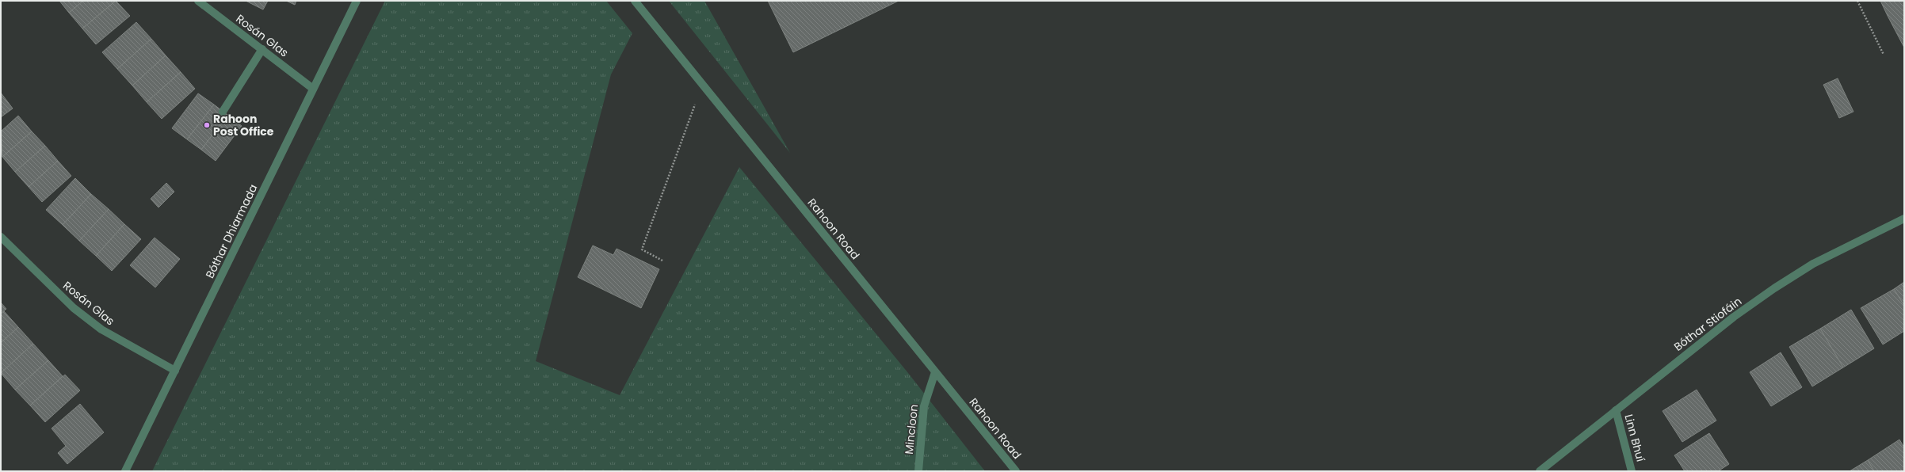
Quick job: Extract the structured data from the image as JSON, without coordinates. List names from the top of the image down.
{
  "streets": {
    "street": [
      "Rosán Glas",
      "Rahoon Road",
      "Bóthar Dhiarmada",
      "Bóthar Stiofáin",
      "Mincloon",
      "Linn Bhuí"
    ]
  },
  "crossings": [
    ["Rosán Glas", "Bóthar Dhiarmada"],
    ["Rahoon Road", "Mincloon"],
    ["Bóthar Stiofáin", "Linn Bhuí"]
  ],
  "places": ["Rahoon Post Office"]
}
